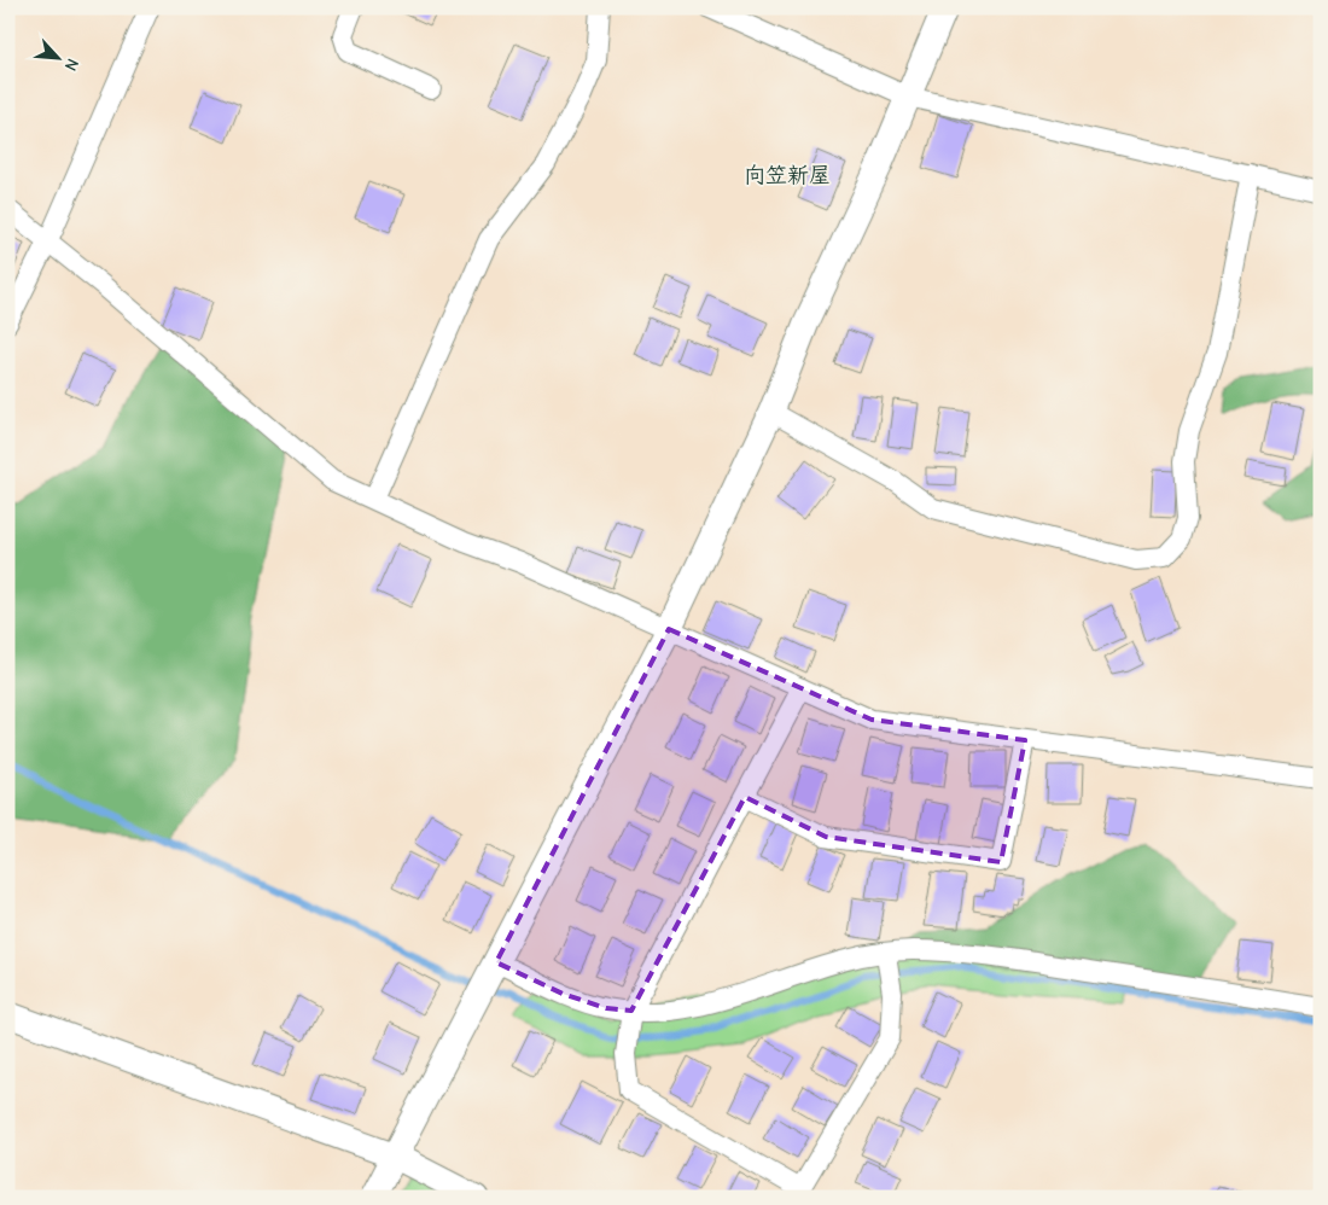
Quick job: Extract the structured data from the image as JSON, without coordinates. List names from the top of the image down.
{
  "districts": ["向笠新屋"],
  "north": "bottom right"
}
